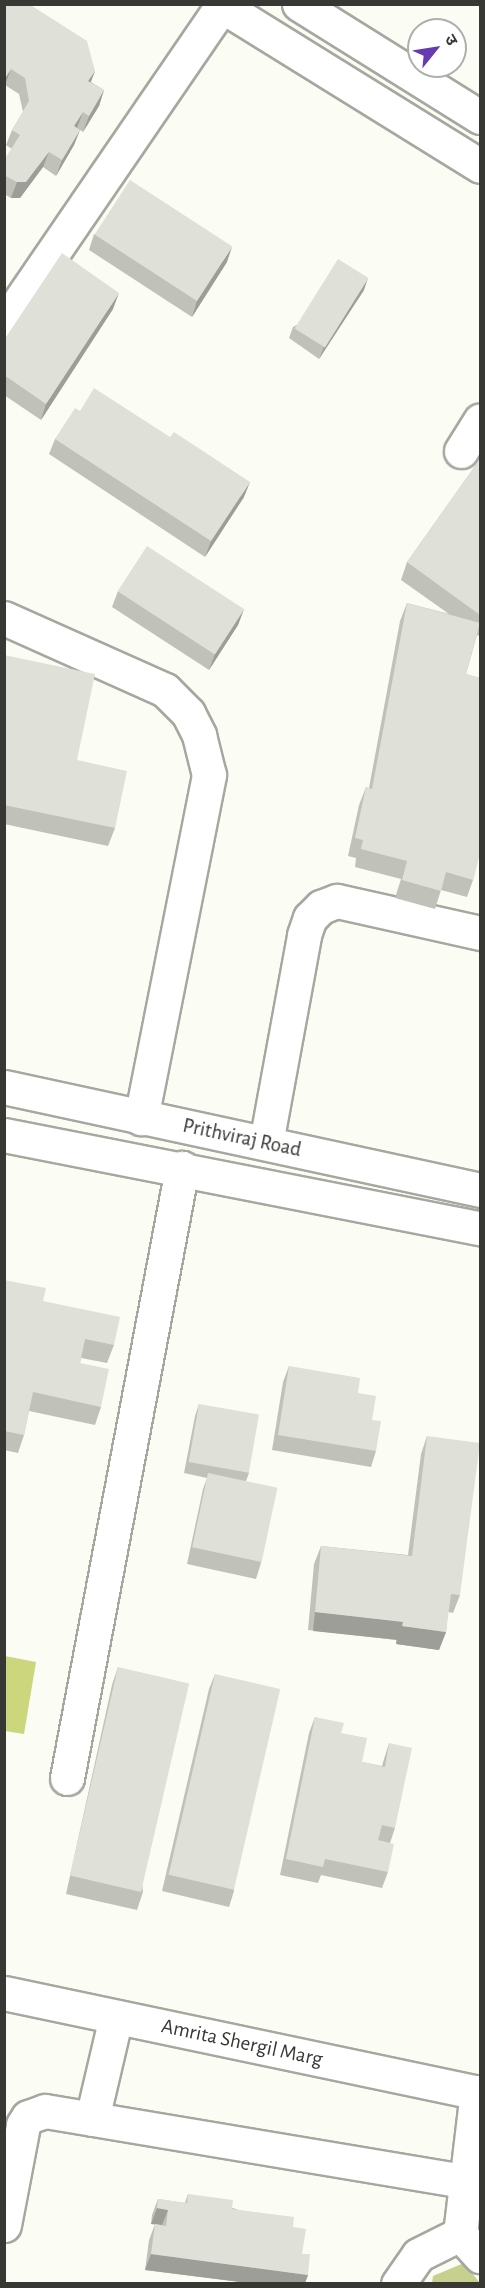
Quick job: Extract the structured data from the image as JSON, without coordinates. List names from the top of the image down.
{
  "streets": {
    "street": ["Prithviraj Road", "Amrita Shergil Marg"]
  },
  "north": "top right"
}
